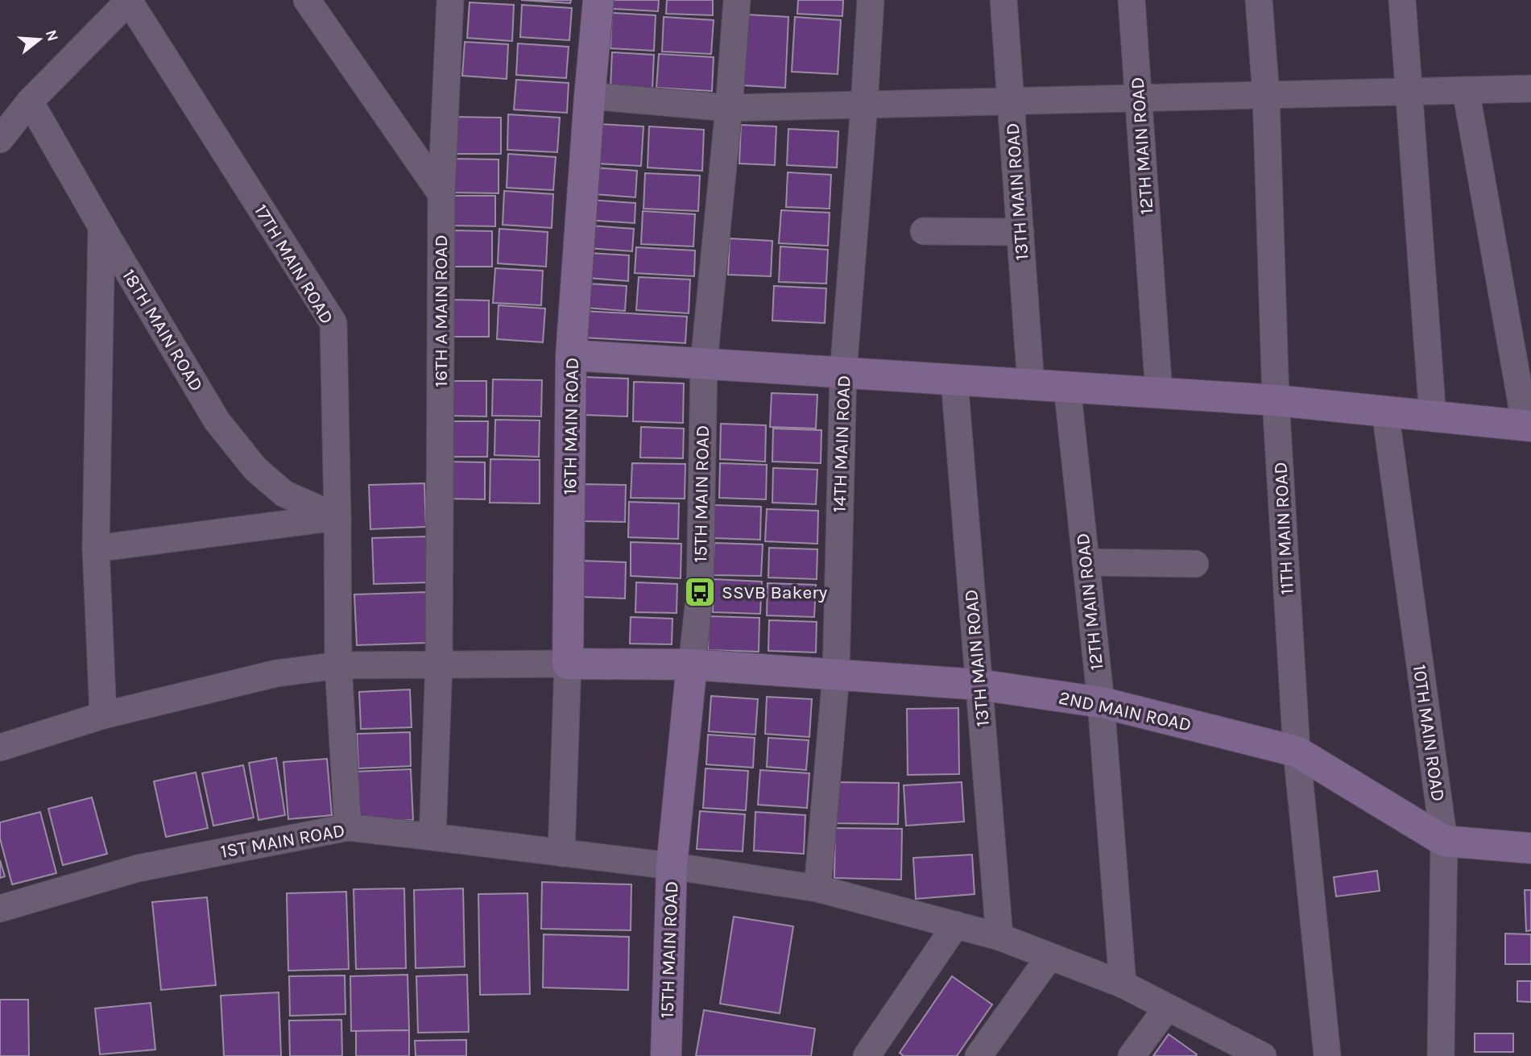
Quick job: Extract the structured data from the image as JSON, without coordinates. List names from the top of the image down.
{
  "streets": {
    "street": [
      "12TH MAIN ROAD",
      "13TH MAIN ROAD",
      "17TH MAIN ROAD",
      "16TH A MAIN ROAD",
      "18TH MAIN ROAD",
      "16TH MAIN ROAD",
      "14TH MAIN ROAD",
      "15TH MAIN ROAD",
      "11TH MAIN ROAD",
      "2ND MAIN ROAD",
      "10TH MAIN ROAD",
      "1ST MAIN ROAD"
    ]
  },
  "crossings": [
    ["12TH MAIN ROAD", "2ND MAIN ROAD"],
    ["12TH MAIN ROAD", "1ST MAIN ROAD"],
    ["13TH MAIN ROAD", "2ND MAIN ROAD"],
    ["13TH MAIN ROAD", "1ST MAIN ROAD"],
    ["17TH MAIN ROAD", "18TH MAIN ROAD"],
    ["17TH MAIN ROAD", "1ST MAIN ROAD"],
    ["16TH A MAIN ROAD", "1ST MAIN ROAD"],
    ["16TH MAIN ROAD", "2ND MAIN ROAD"],
    ["16TH MAIN ROAD", "1ST MAIN ROAD"],
    ["14TH MAIN ROAD", "2ND MAIN ROAD"],
    ["14TH MAIN ROAD", "1ST MAIN ROAD"],
    ["15TH MAIN ROAD", "2ND MAIN ROAD"],
    ["15TH MAIN ROAD", "1ST MAIN ROAD"],
    ["11TH MAIN ROAD", "2ND MAIN ROAD"],
    ["2ND MAIN ROAD", "10TH MAIN ROAD"]
  ],
  "places": {
    "bus stop": ["SSVB Bakery"]
  },
  "north": "right"
}
